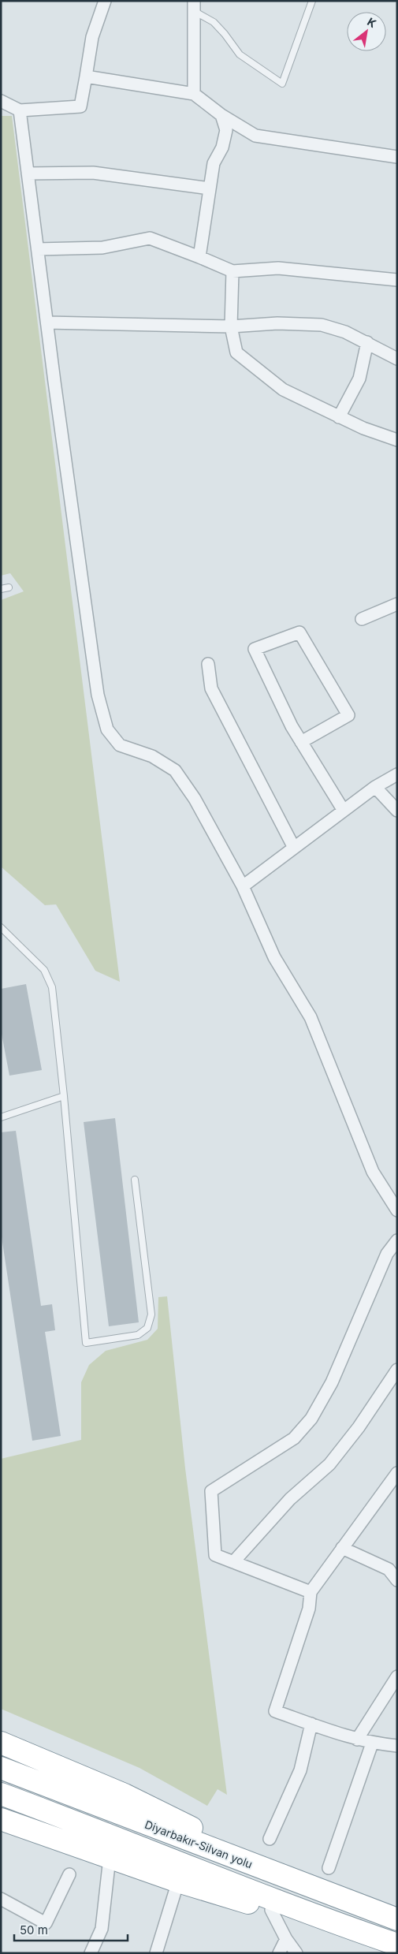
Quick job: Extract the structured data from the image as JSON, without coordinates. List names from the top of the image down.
{
  "streets": {
    "highway": ["Diyarbakır-Silvan yolu"]
  },
  "scale_bar": "50 m",
  "north": "top right"
}
